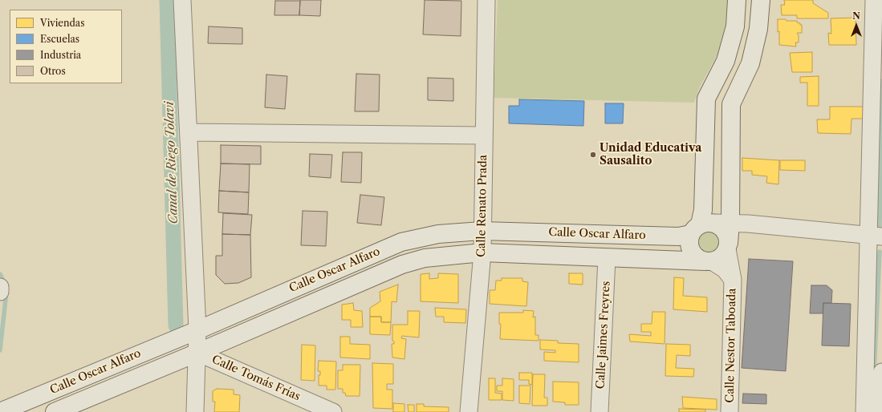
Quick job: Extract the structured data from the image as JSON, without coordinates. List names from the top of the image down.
{
  "streets": {
    "main road": ["Calle Oscar Alfaro"],
    "street": [
      "Calle Renato Prada",
      "Calle Jaimes Freyres",
      "Calle Nestor Taboada",
      "Calle Tomás Frías"
    ]
  },
  "crossings": [
    ["Calle Renato Prada", "Calle Oscar Alfaro"],
    ["Calle Oscar Alfaro", "Calle Jaimes Freyres"],
    ["Calle Oscar Alfaro", "Calle Nestor Taboada"],
    ["Calle Oscar Alfaro", "Calle Tomás Frías"]
  ],
  "water": ["Canal de Riego Tolavi"],
  "places": ["Unidad Educativa Sausalito"],
  "legend": [
    "Viviendas",
    "Escuelas",
    "Industria",
    "Otros"
  ],
  "north": "top"
}
